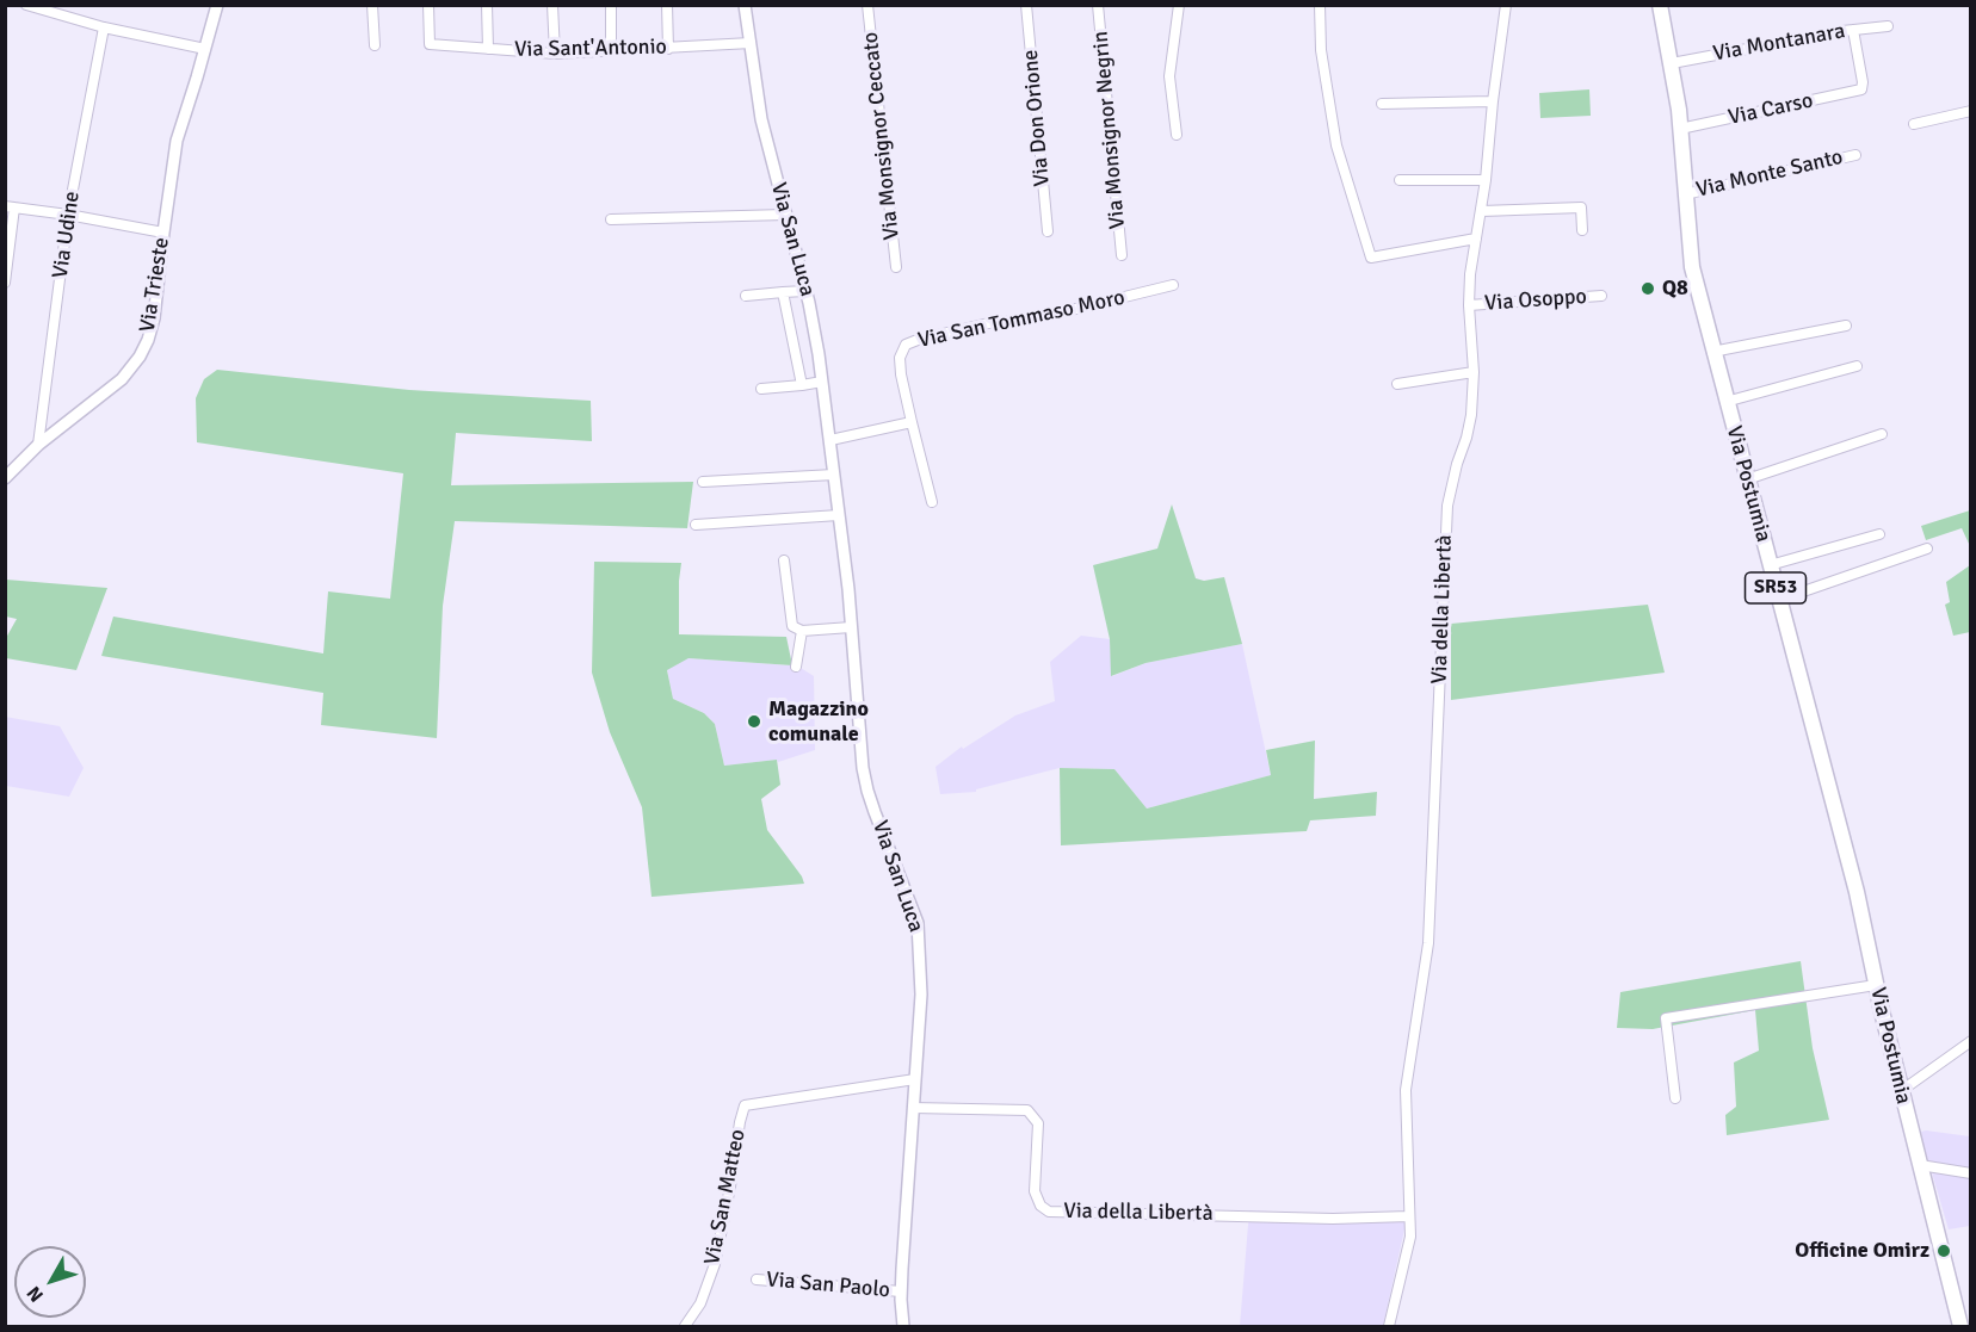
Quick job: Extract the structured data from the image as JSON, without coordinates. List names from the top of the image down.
{
  "streets": {
    "main road": ["Via Postumia", "SR53"],
    "street": [
      "Via Montanara",
      "Via Sant'Antonio",
      "Via Carso",
      "Via Don Orione",
      "Via Monsignor Negrin",
      "Via Monsignor Ceccato",
      "Via Monte Santo",
      "Via Udine",
      "Via San Luca",
      "Via Trieste",
      "Via Osoppo",
      "Via San Tommaso Moro",
      "Via della Libertà",
      "Via San Matteo",
      "Via San Paolo"
    ]
  },
  "crossings": [
    ["Via Montanara", "Via Carso"],
    ["Via Montanara", "Via Postumia"],
    ["Via Sant'Antonio", "Via San Luca"],
    ["Via Carso", "Via Postumia"],
    ["Via Monte Santo", "Via Postumia"],
    ["Via Udine", "Via Trieste"],
    ["Via San Luca", "Via della Libertà"],
    ["Via San Luca", "Via San Matteo"],
    ["Via San Luca", "Via San Paolo"],
    ["Via Osoppo", "Via della Libertà"],
    ["Via Postumia", "SR53"]
  ],
  "places": ["Q8", "Magazzino comunale", "Officine Omirz"],
  "north": "bottom left"
}
